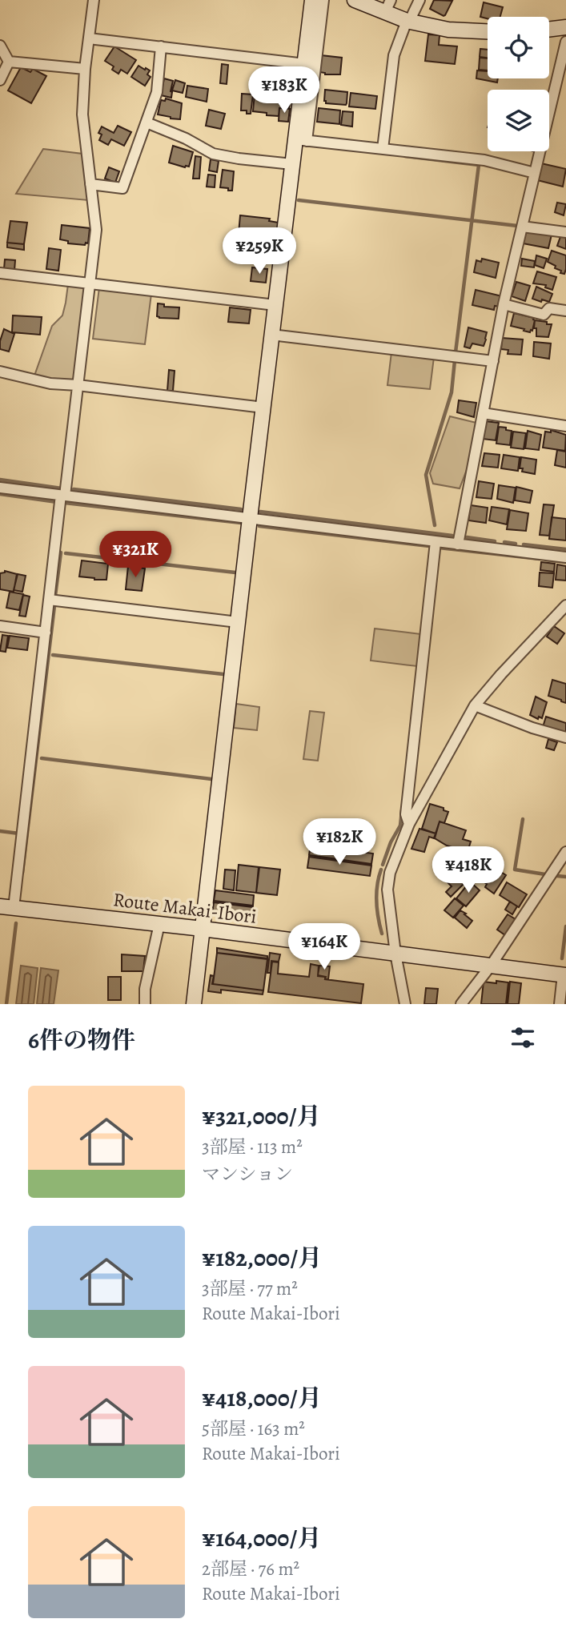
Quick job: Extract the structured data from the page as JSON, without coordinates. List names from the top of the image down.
{
  "streets": {
    "street": ["Route Makai-Ibori"]
  },
  "page": {
    "price": [
      "¥183K",
      "¥259K",
      "¥321K",
      "¥182K",
      "¥418K",
      "¥164K"
    ],
    "heading": "6件の物件",
    "list": [
      {
        "name": "¥321,000/月",
        "note": "3部屋 · 113 m² · マンション"
      },
      {
        "name": "¥182,000/月",
        "note": "3部屋 · 77 m² · Route Makai-Ibori"
      },
      {
        "name": "¥418,000/月",
        "note": "5部屋 · 163 m² · Route Makai-Ibori"
      },
      {
        "name": "¥164,000/月",
        "note": "2部屋 · 76 m² · Route Makai-Ibori"
      }
    ]
  }
}
